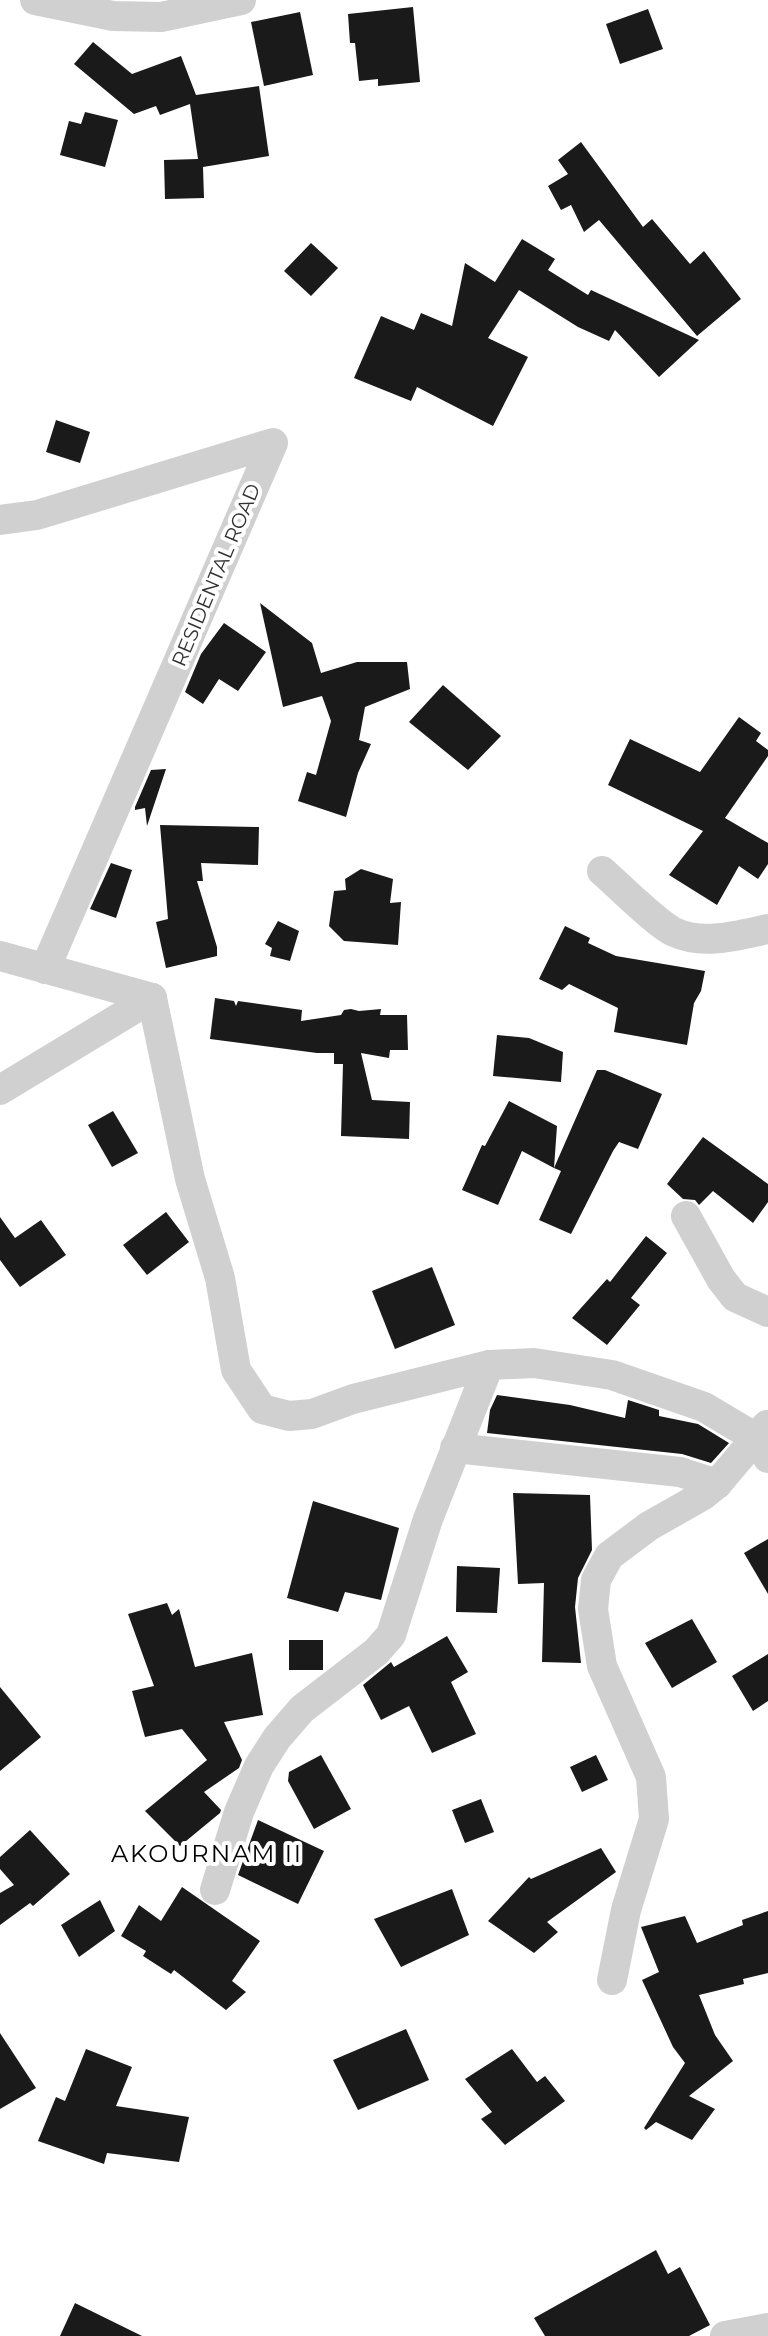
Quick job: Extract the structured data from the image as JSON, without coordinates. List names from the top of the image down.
{
  "streets": {
    "street": ["RESIDENTAL ROAD"]
  },
  "districts": ["AKOURNAM II"]
}
